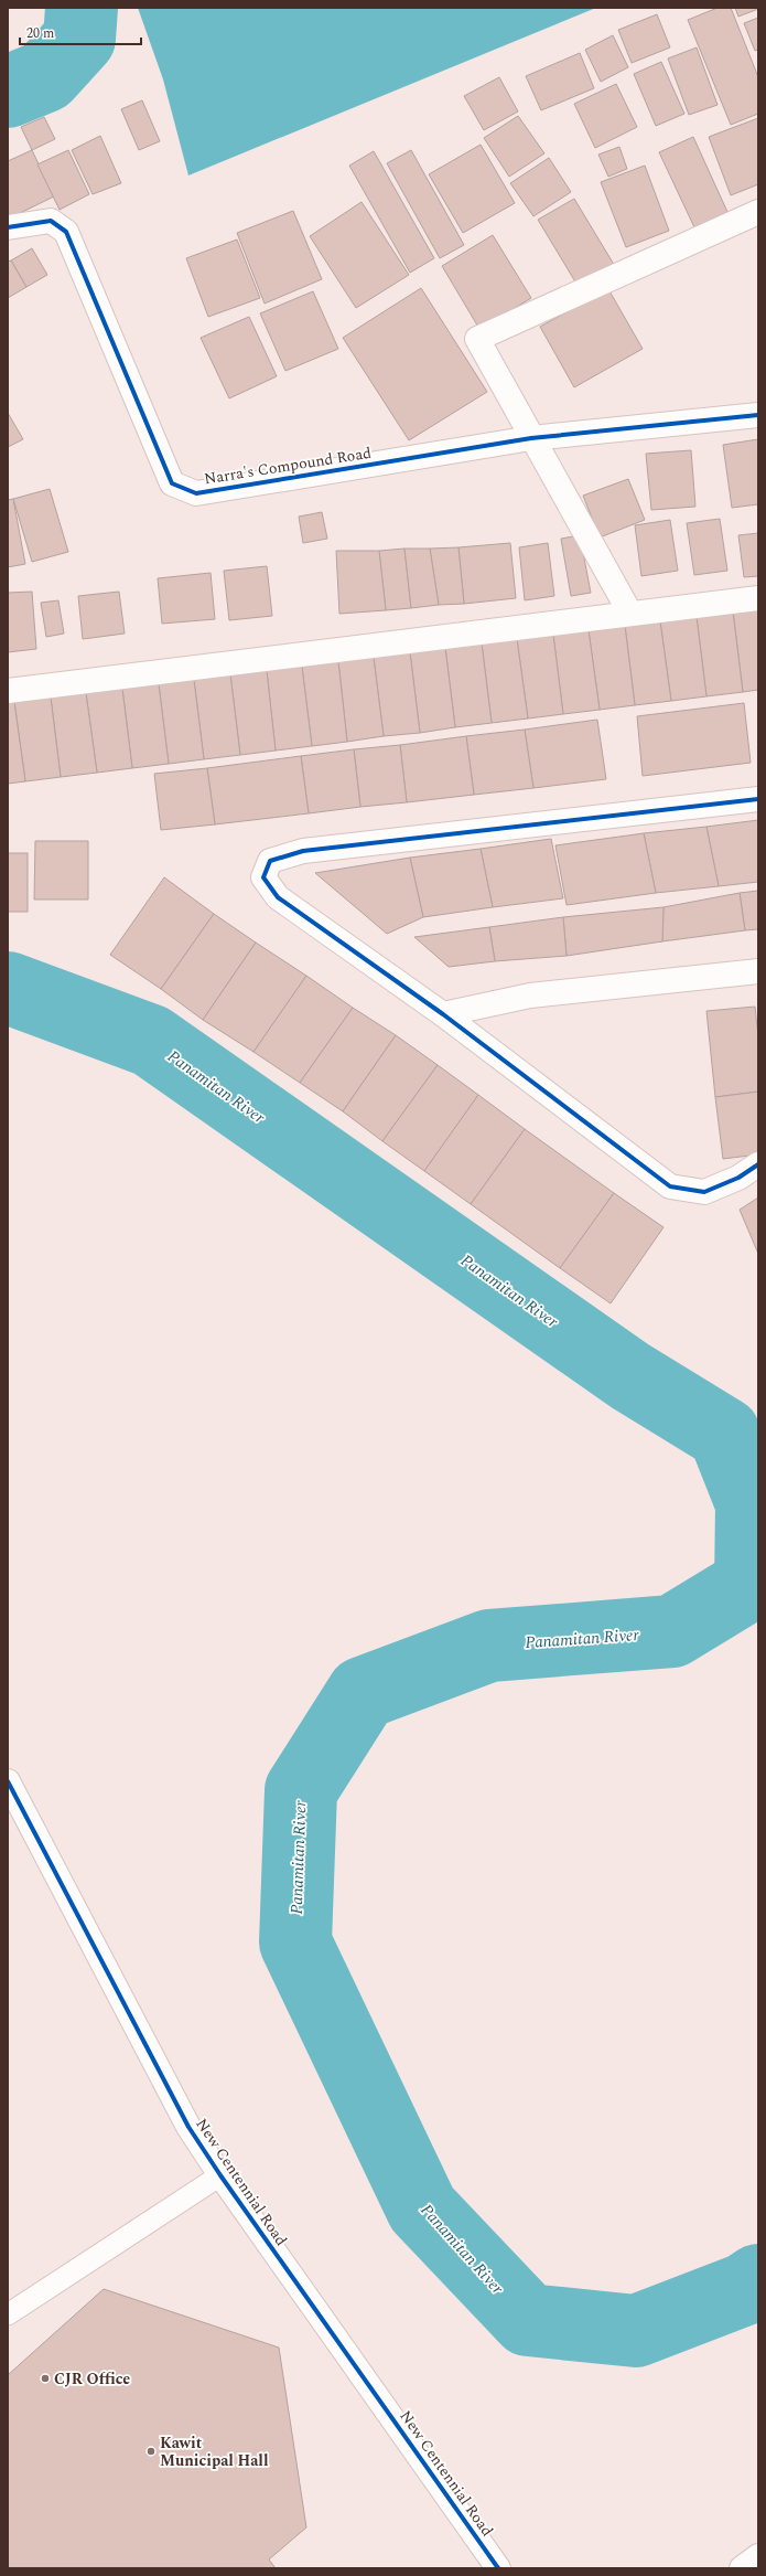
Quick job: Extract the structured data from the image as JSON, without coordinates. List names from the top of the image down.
{
  "streets": {
    "street": ["Narra's Compound Road", "New Centennial Road"]
  },
  "water": ["Panamitan River"],
  "places": ["CJR Office", "Kawit Municipal Hall"],
  "scale_bar": "20 m"
}
